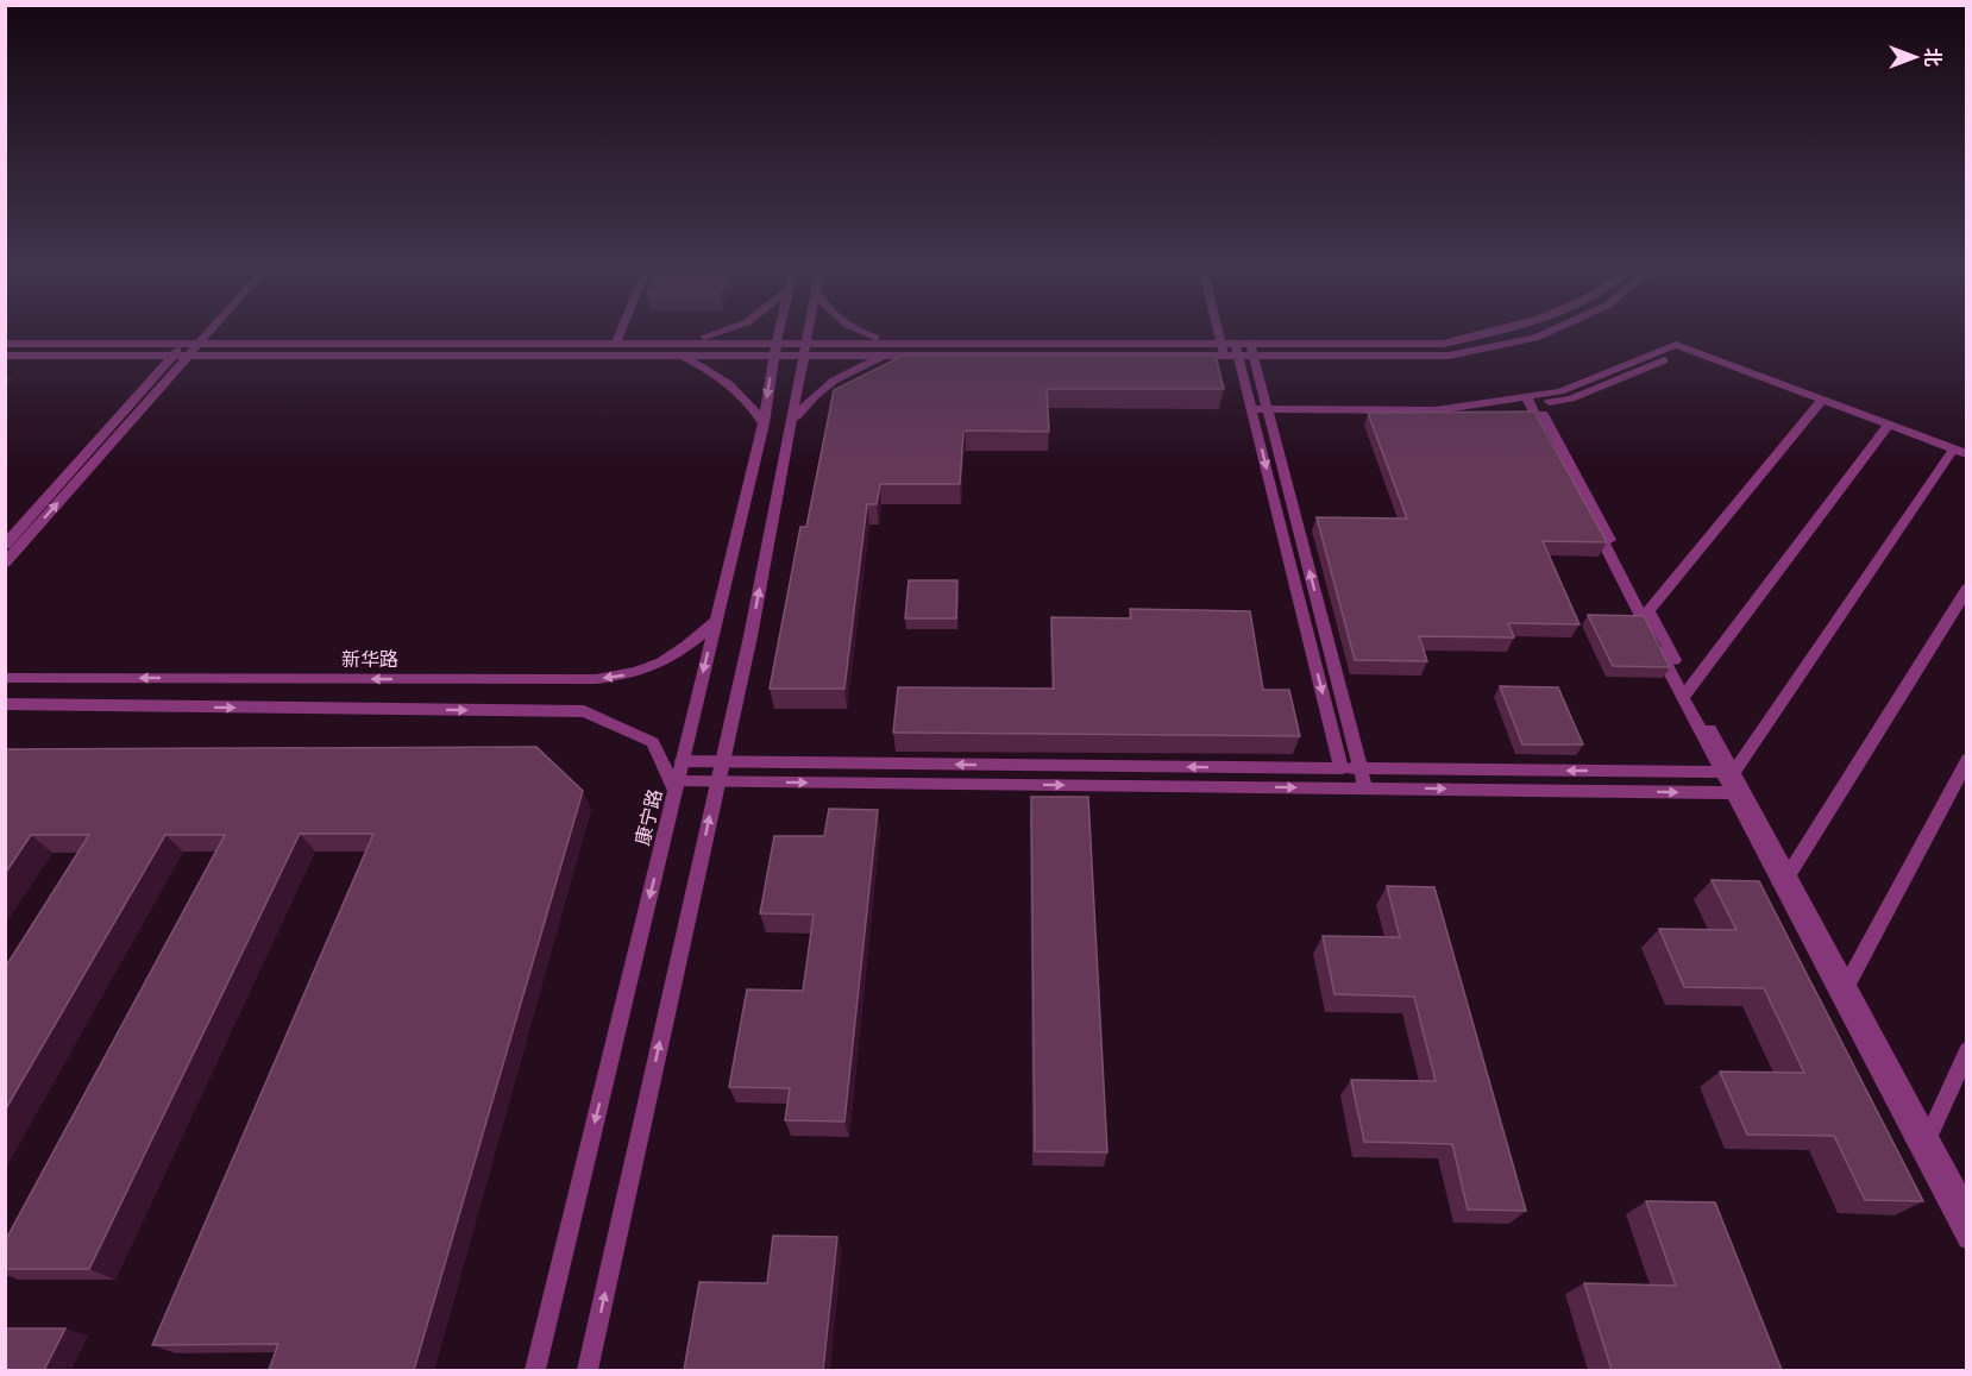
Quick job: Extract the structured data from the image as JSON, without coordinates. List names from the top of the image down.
{
  "streets": {
    "street": ["新华路", "康宁路"]
  },
  "crossings": [
    ["新华路", "康宁路"]
  ],
  "north": "right"
}
